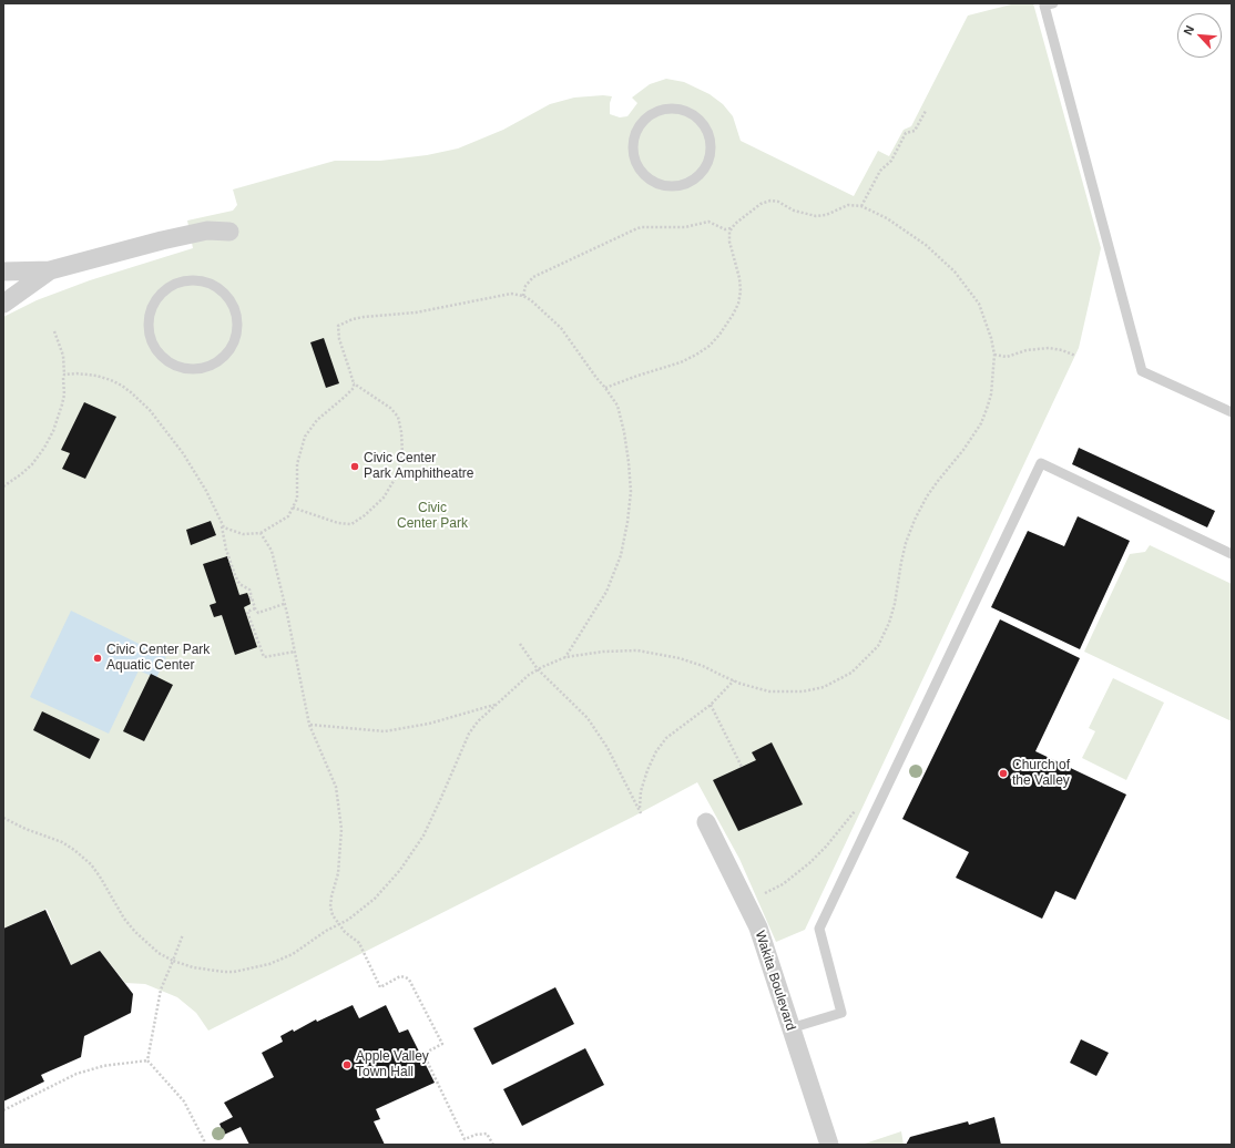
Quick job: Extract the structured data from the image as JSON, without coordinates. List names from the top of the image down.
{
  "streets": {
    "street": ["Wakita Boulevard"]
  },
  "parks": ["Civic Center Park"],
  "places": [
    "Civic Center Park Amphitheatre",
    "Civic Center Park Aquatic Center",
    "Church of the Valley",
    "Apple Valley Town Hall"
  ],
  "north": "top left"
}
